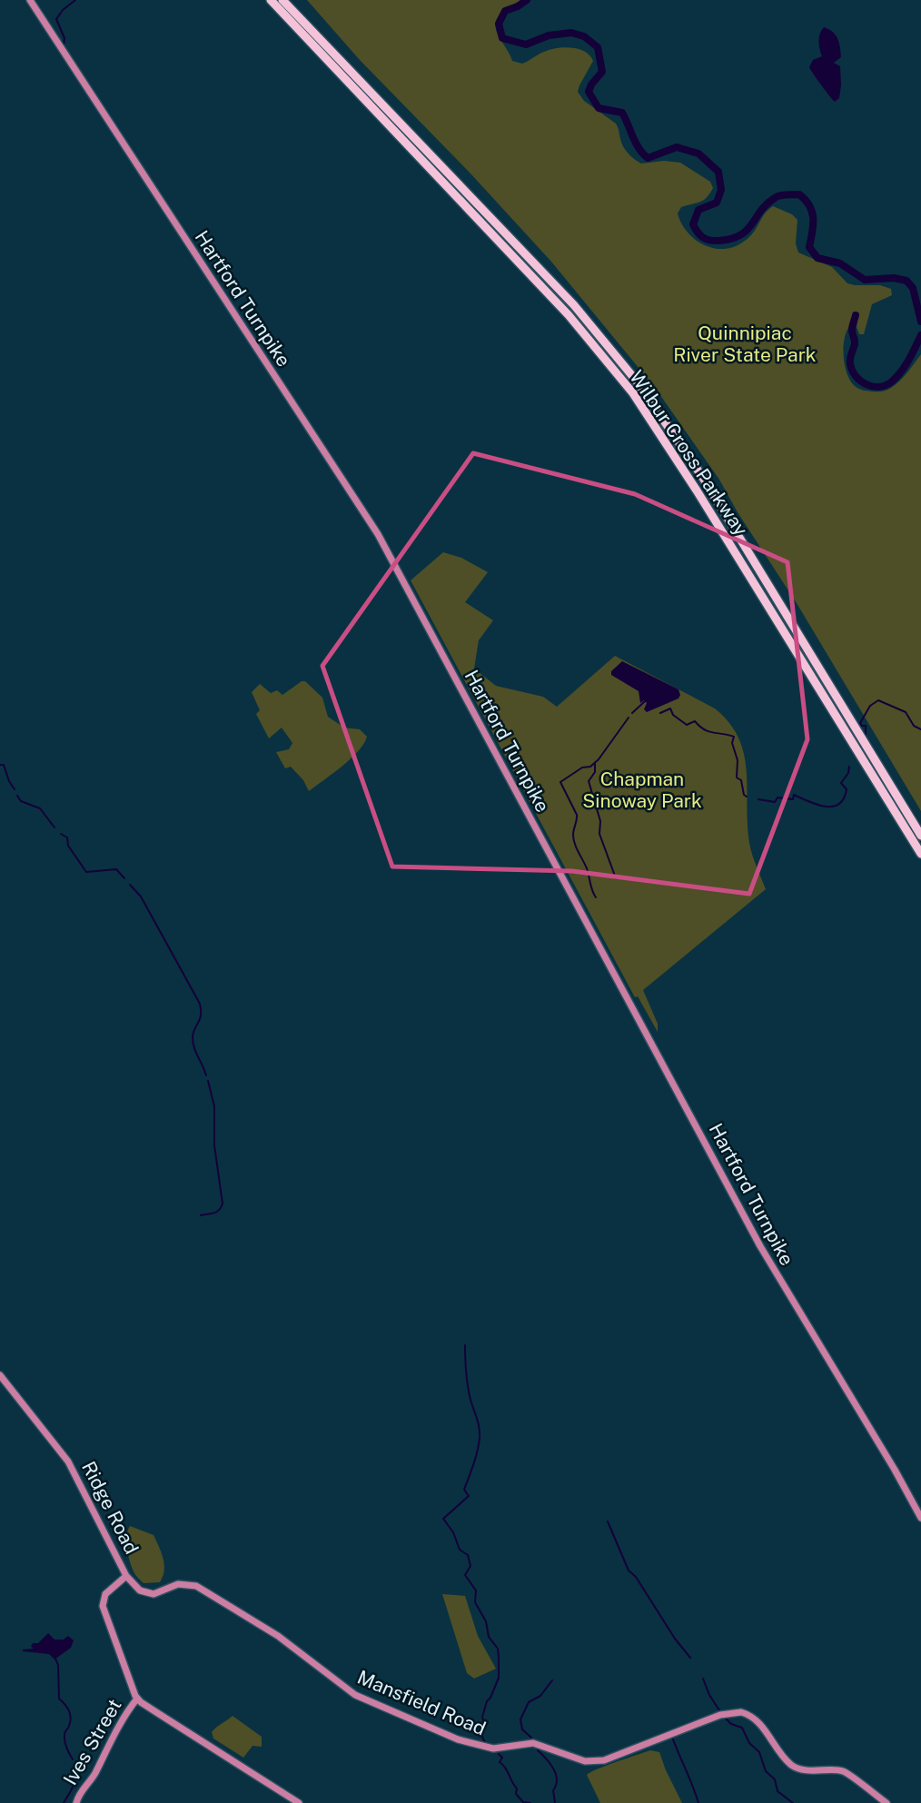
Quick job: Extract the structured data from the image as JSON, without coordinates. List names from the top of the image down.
{
  "streets": {
    "highway": ["Wilbur Cross Parkway"],
    "main road": [
      "Hartford Turnpike",
      "Ridge Road",
      "Mansfield Road",
      "Ives Street"
    ]
  },
  "crossings": [
    ["Ridge Road", "Mansfield Road"],
    ["Ridge Road", "Ives Street"]
  ],
  "parks": ["Quinnipiac River State Park", "Chapman Sinoway Park"]
}
